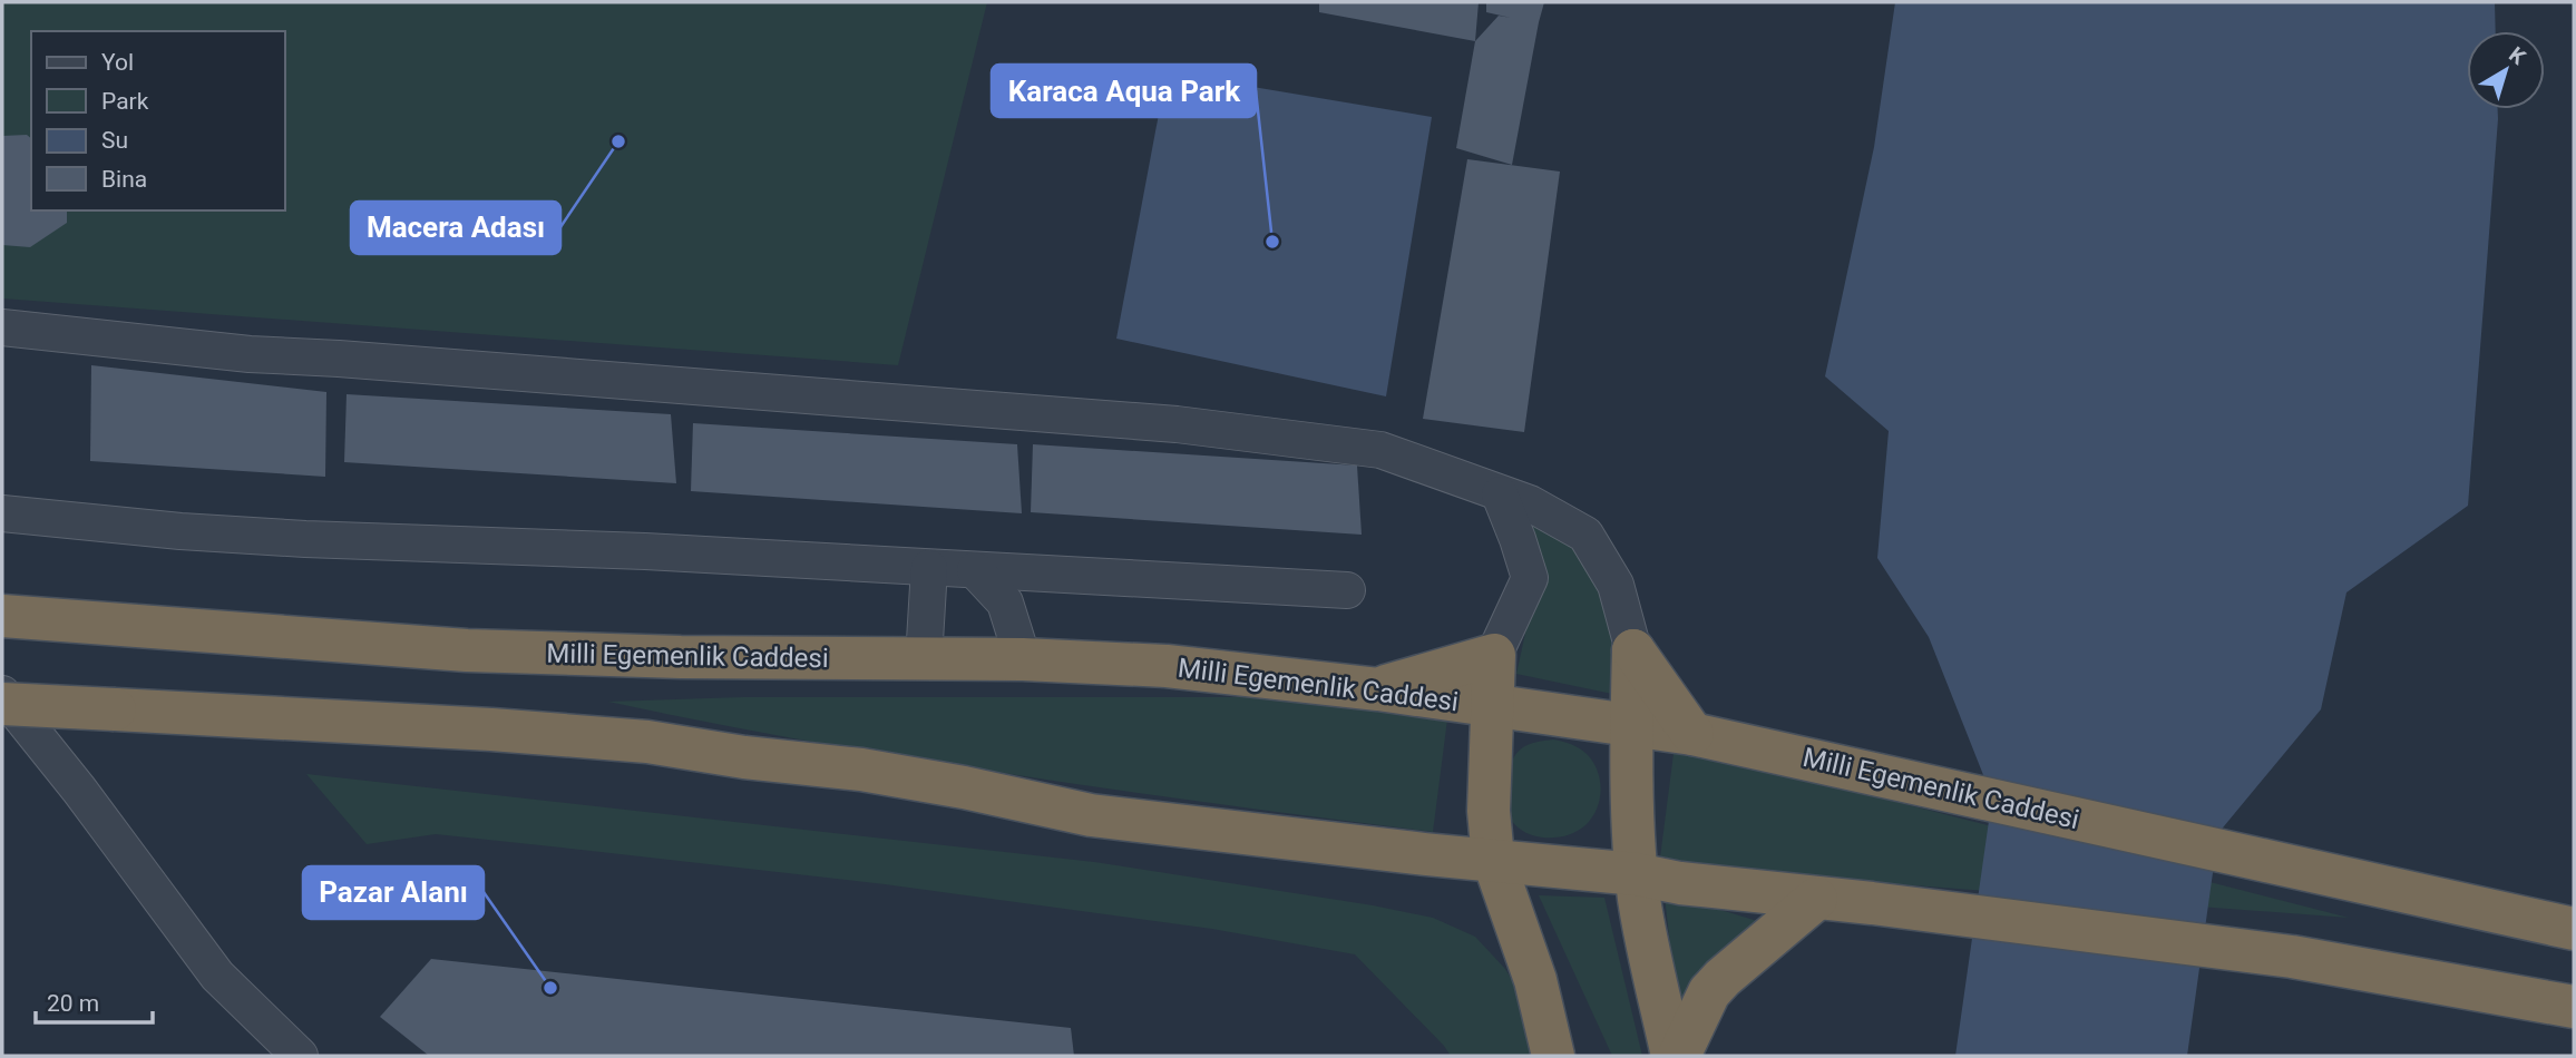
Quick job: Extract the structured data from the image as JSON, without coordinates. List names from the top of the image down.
{
  "streets": {
    "highway": ["Milli Egemenlik Caddesi"]
  },
  "places": ["Macera Adası", "Karaca Aqua Park", "Pazar Alanı"],
  "legend": [
    "Yol",
    "Park",
    "Su",
    "Bina"
  ],
  "scale_bar": "20 m",
  "north": "top right"
}
